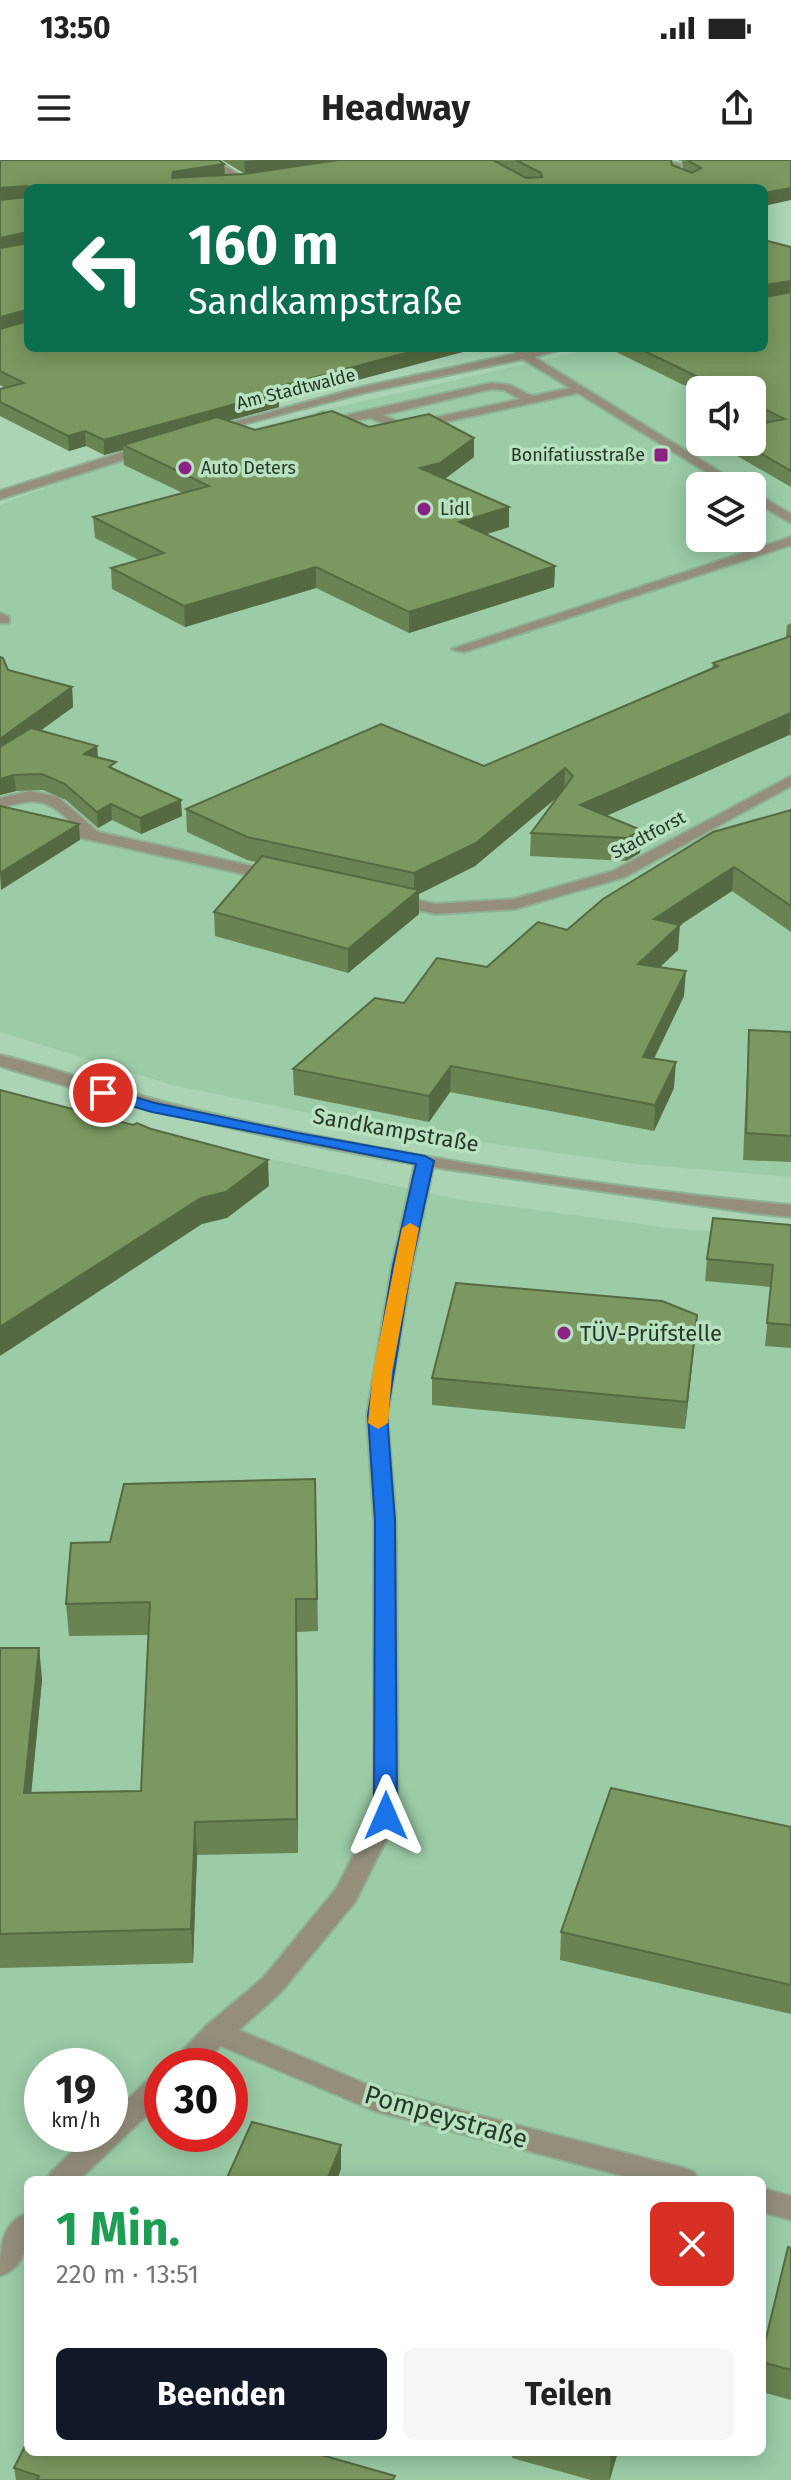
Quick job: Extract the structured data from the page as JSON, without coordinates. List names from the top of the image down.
{
  "streets": {
    "street": [
      "Am Stadtwalde",
      "Stadtforst",
      "Sandkampstraße",
      "Pompeystraße"
    ]
  },
  "places": {
    "transit": ["Bonifatiusstraße"],
    "other": ["Auto Deters", "Lidl", "TÜV-Prüfstelle"]
  },
  "page": {
    "status": "13:50",
    "header": "Headway",
    "turn": ["160 m", "Sandkampstraße"],
    "speed": "19 km/h",
    "limit": "30",
    "heading": ["1 Min.", "220 m · 13:51"],
    "buttons": ["Beenden", "Teilen"]
  }
}
